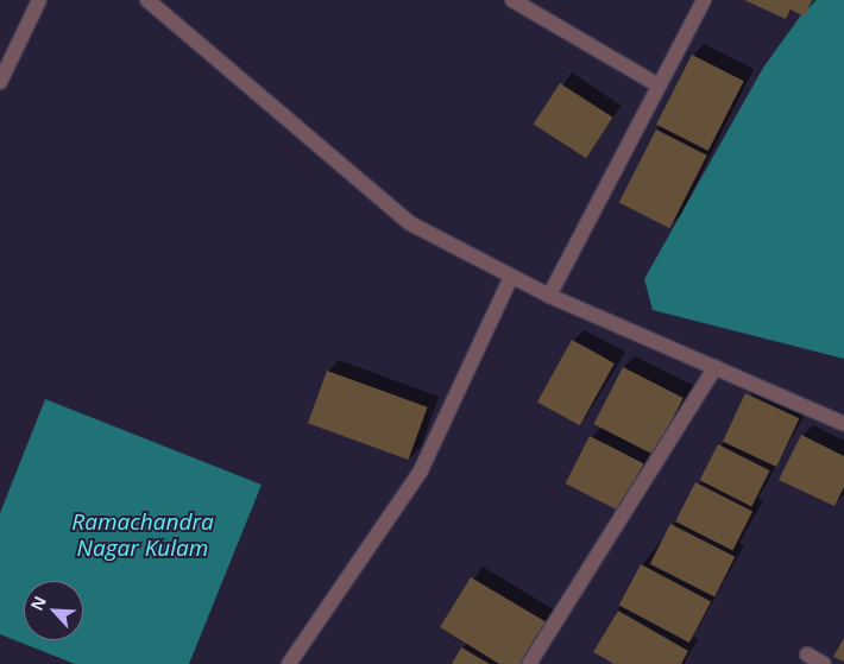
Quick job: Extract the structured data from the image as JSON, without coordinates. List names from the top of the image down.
{
  "water": ["Ramachandra Nagar Kulam"],
  "north": "top left"
}
